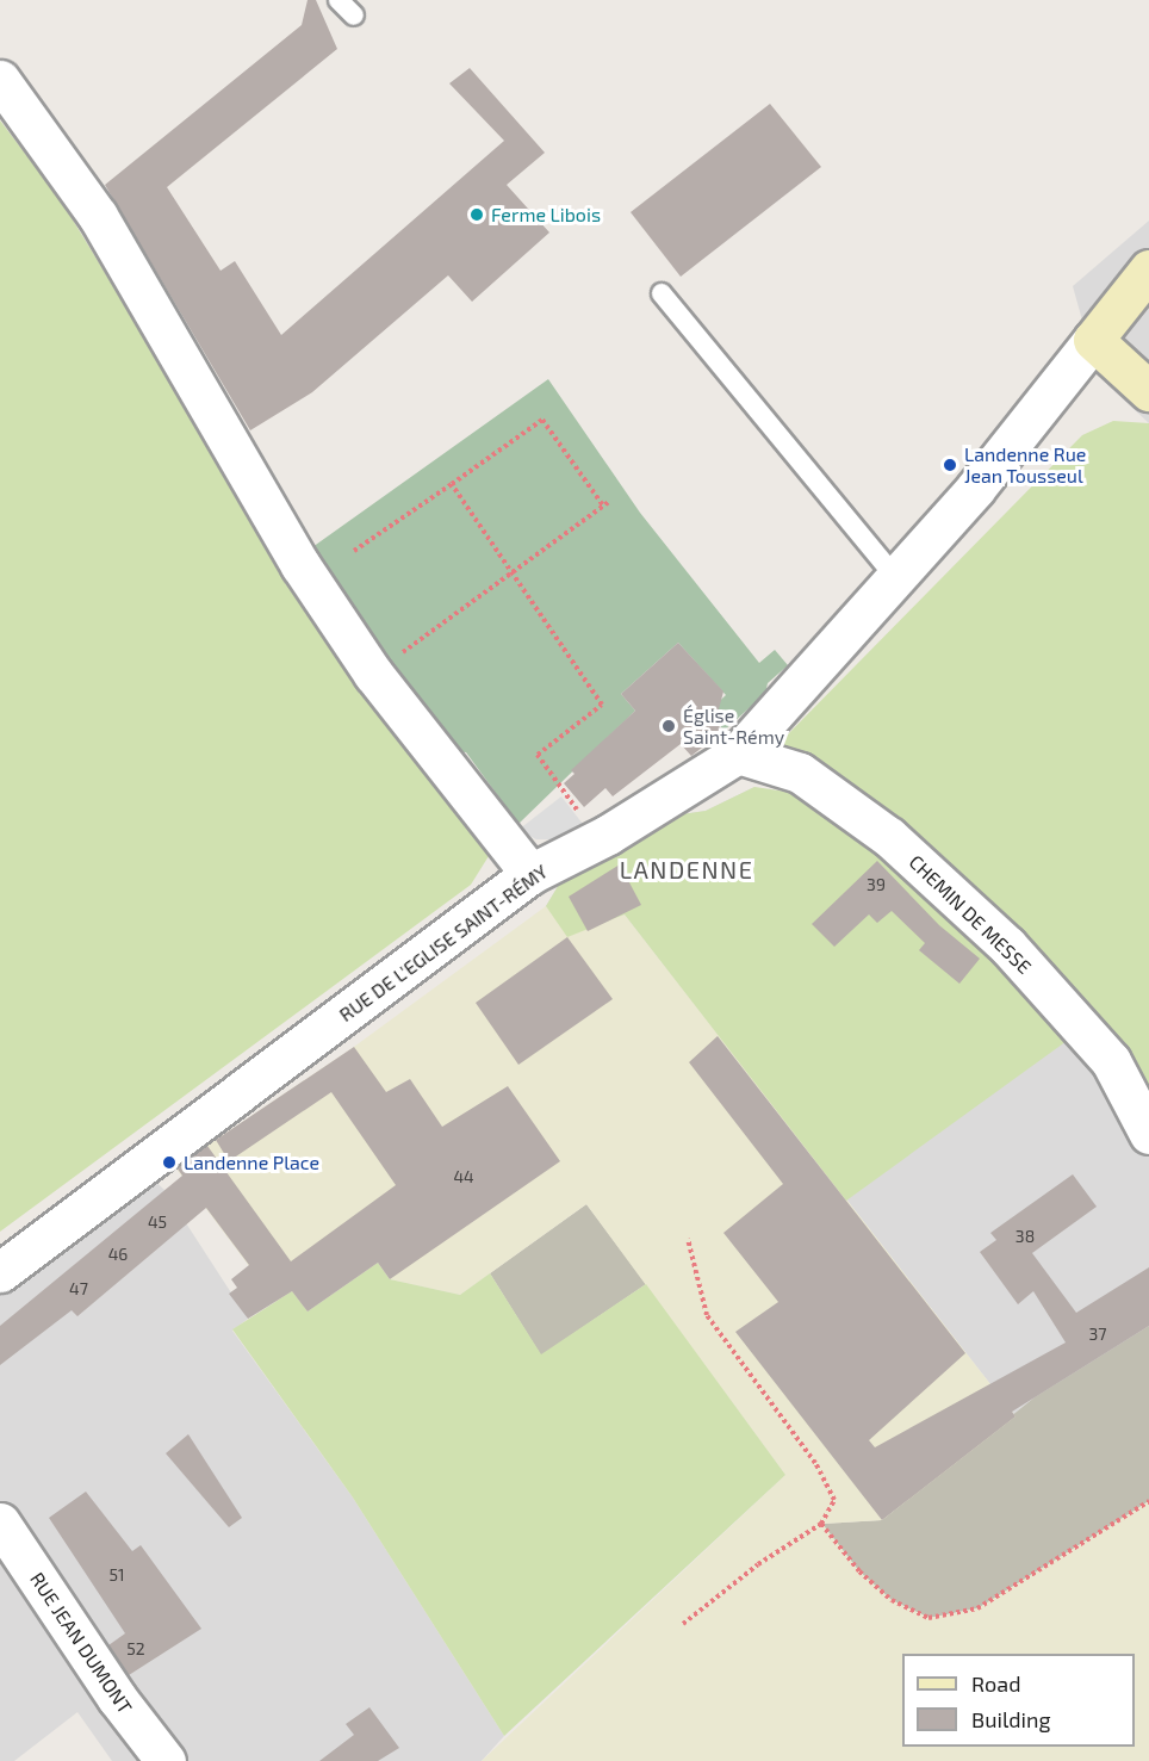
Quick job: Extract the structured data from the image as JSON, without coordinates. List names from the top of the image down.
{
  "streets": {
    "street": ["CHEMIN DE MESSE", "RUE DE L'EGLISE SAINT-RÉMY", "RUE JEAN DUMONT"]
  },
  "crossings": [
    ["CHEMIN DE MESSE", "RUE DE L'EGLISE SAINT-RÉMY"]
  ],
  "districts": ["LANDENNE"],
  "places": [
    "Ferme Libois",
    "Landenne Rue Jean Tousseul",
    "Église Saint-Rémy",
    "Landenne Place"
  ],
  "house_numbers": [
    "39",
    "44",
    "45",
    "38",
    "46",
    "47",
    "37",
    "51",
    "52"
  ],
  "legend": ["Road", "Building"]
}
